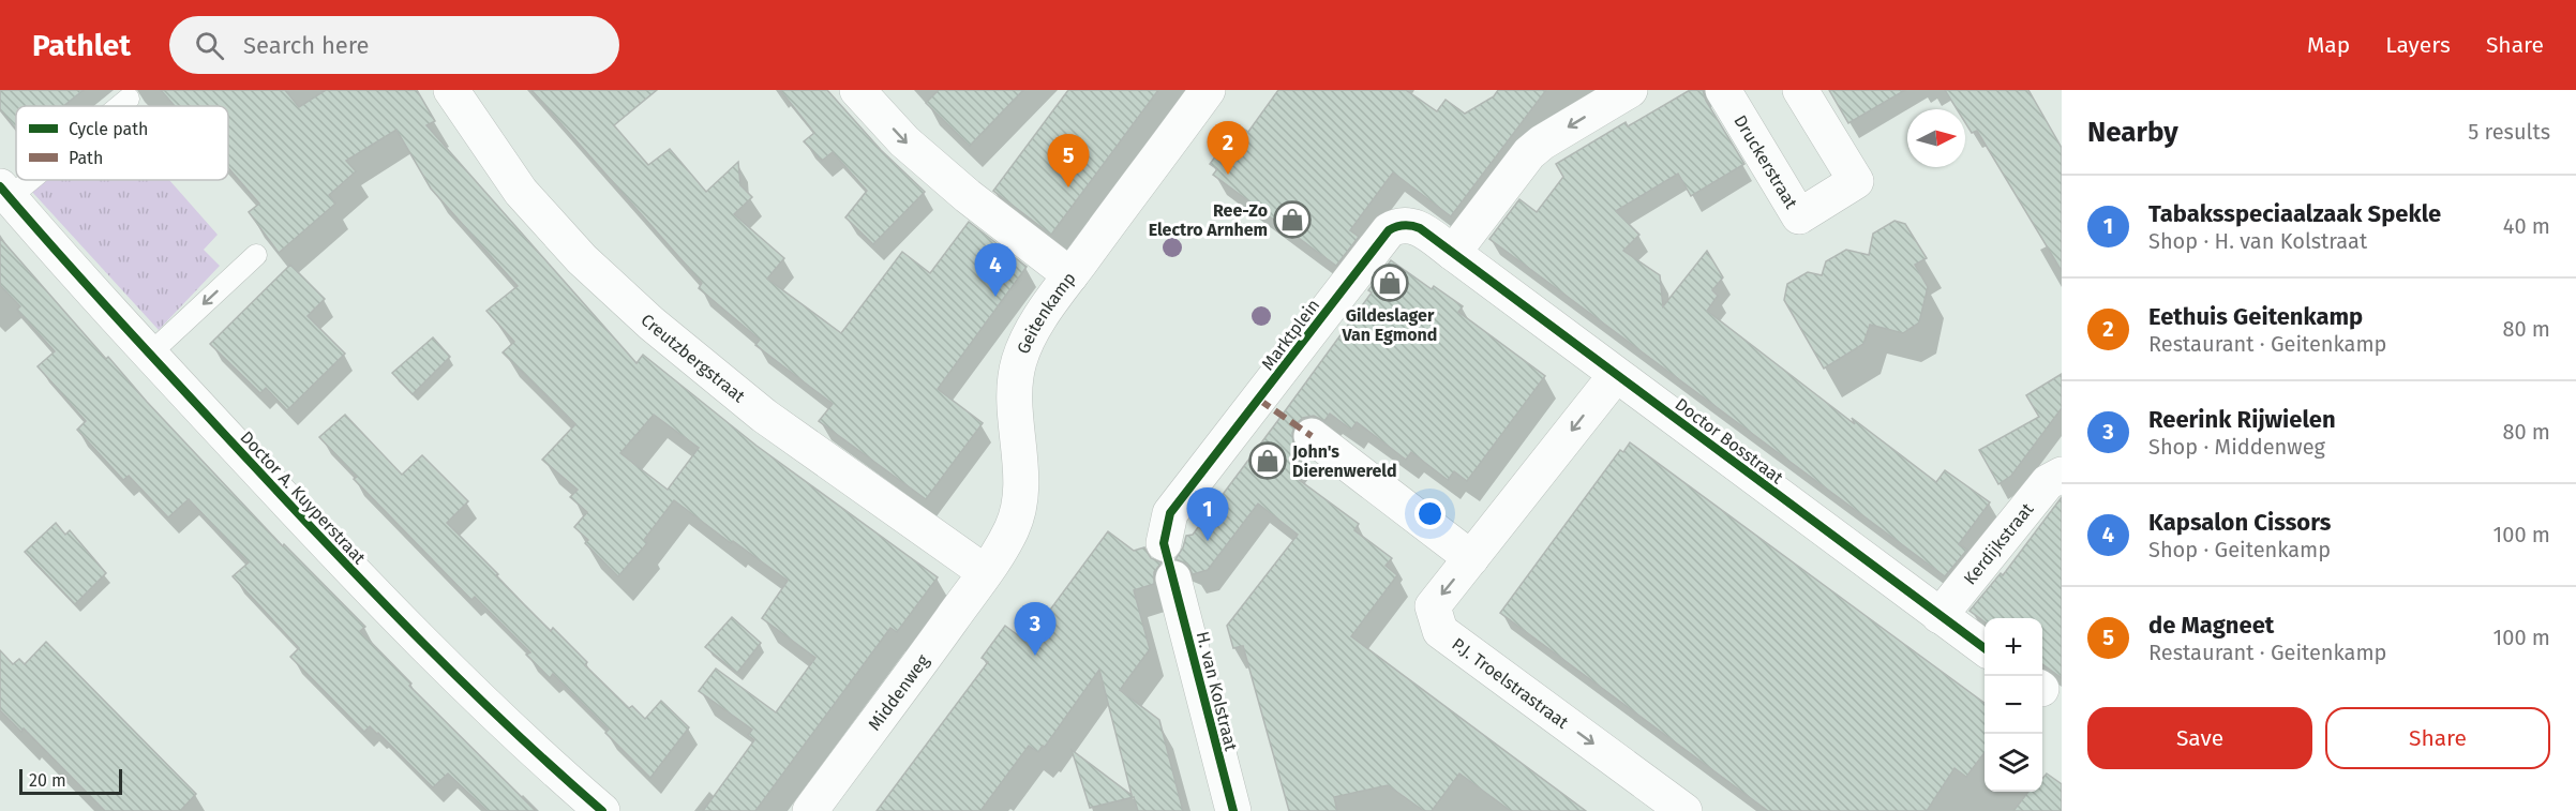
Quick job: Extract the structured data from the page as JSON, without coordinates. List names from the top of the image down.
{
  "streets": {
    "street": [
      "Druckerstraat",
      "Geitenkamp",
      "Marktplein",
      "Creutzbergstraat",
      "Doctor Bosstraat",
      "Doctor A. Kuyperstraat",
      "Kerdijkstraat",
      "P.J. Troelstrastraat",
      "H. van Kolstraat",
      "Middenweg"
    ]
  },
  "crossings": [
    ["Geitenkamp", "Creutzbergstraat"],
    ["Geitenkamp", "Middenweg"],
    ["Marktplein", "Doctor Bosstraat"],
    ["Creutzbergstraat", "Middenweg"],
    ["Doctor Bosstraat", "Kerdijkstraat"],
    ["Doctor Bosstraat", "P.J. Troelstrastraat"]
  ],
  "places": {
    "shop": ["Ree-Zo Electro Arnhem", "Gildeslager Van Egmond", "John's Dierenwereld"]
  },
  "legend": ["Cycle path", "Path"],
  "scale_bar": "20 m",
  "north": "right",
  "page": {
    "header": "Pathlet",
    "search": "Search here",
    "nav": ["Map", "Layers", "Share"],
    "heading": ["Nearby", "5 results"],
    "pins": [
      "2",
      "5",
      "4",
      "1",
      "3"
    ],
    "list": [
      {
        "mark": "1",
        "name": "Tabaksspeciaalzaak Spekle",
        "note": "Shop · H. van Kolstraat",
        "value": "40 m"
      },
      {
        "mark": "2",
        "name": "Eethuis Geitenkamp",
        "note": "Restaurant · Geitenkamp",
        "value": "80 m"
      },
      {
        "mark": "3",
        "name": "Reerink Rijwielen",
        "note": "Shop · Middenweg",
        "value": "80 m"
      },
      {
        "mark": "4",
        "name": "Kapsalon Cissors",
        "note": "Shop · Geitenkamp",
        "value": "100 m"
      },
      {
        "mark": "5",
        "name": "de Magneet",
        "note": "Restaurant · Geitenkamp",
        "value": "100 m"
      }
    ],
    "map_buttons": ["+", "−"],
    "buttons": ["Save", "Share"],
    "scale": "20 m"
  }
}
